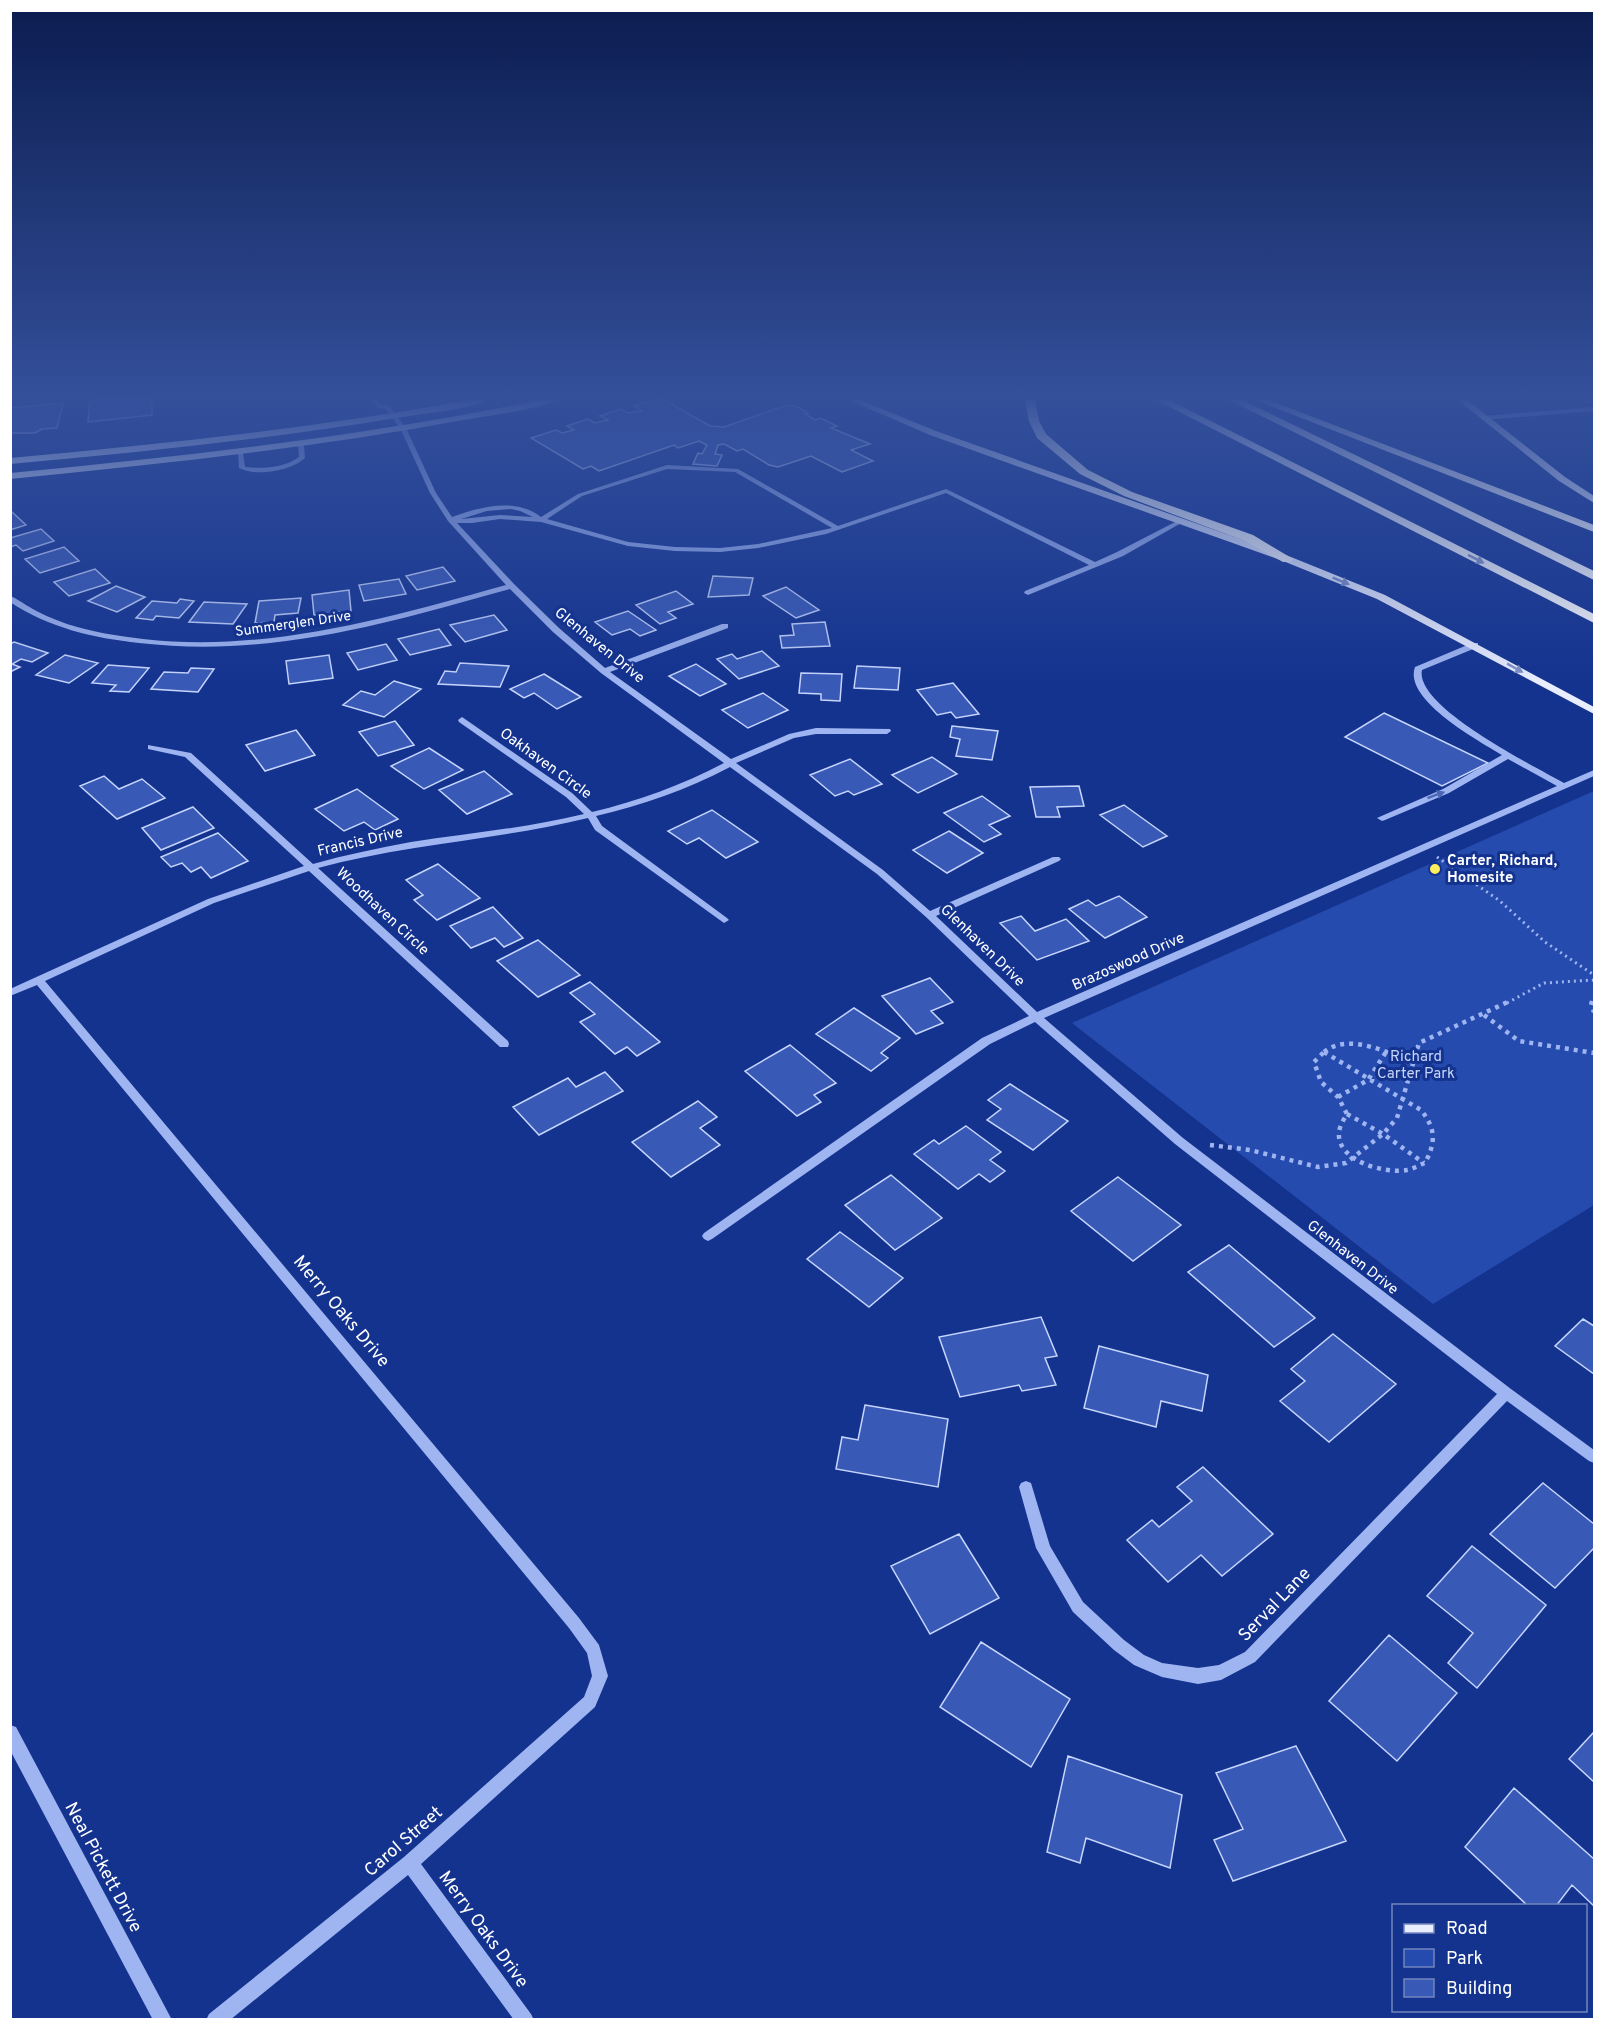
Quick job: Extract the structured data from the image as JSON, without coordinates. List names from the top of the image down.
{
  "streets": {
    "street": [
      "Summerglen Drive",
      "Glenhaven Drive",
      "Oakhaven Circle",
      "Francis Drive",
      "Woodhaven Circle",
      "Brazoswood Drive",
      "Merry Oaks Drive",
      "Serval Lane",
      "Carol Street",
      "Neal Pickett Drive"
    ]
  },
  "crossings": [
    ["Summerglen Drive", "Glenhaven Drive"],
    ["Glenhaven Drive", "Francis Drive"],
    ["Glenhaven Drive", "Brazoswood Drive"],
    ["Glenhaven Drive", "Serval Lane"],
    ["Oakhaven Circle", "Francis Drive"],
    ["Francis Drive", "Woodhaven Circle"],
    ["Francis Drive", "Merry Oaks Drive"],
    ["Merry Oaks Drive", "Carol Street"]
  ],
  "parks": ["Richard Carter Park"],
  "places": ["Carter, Richard, Homesite"],
  "legend": ["Road", "Park", "Building"]
}
